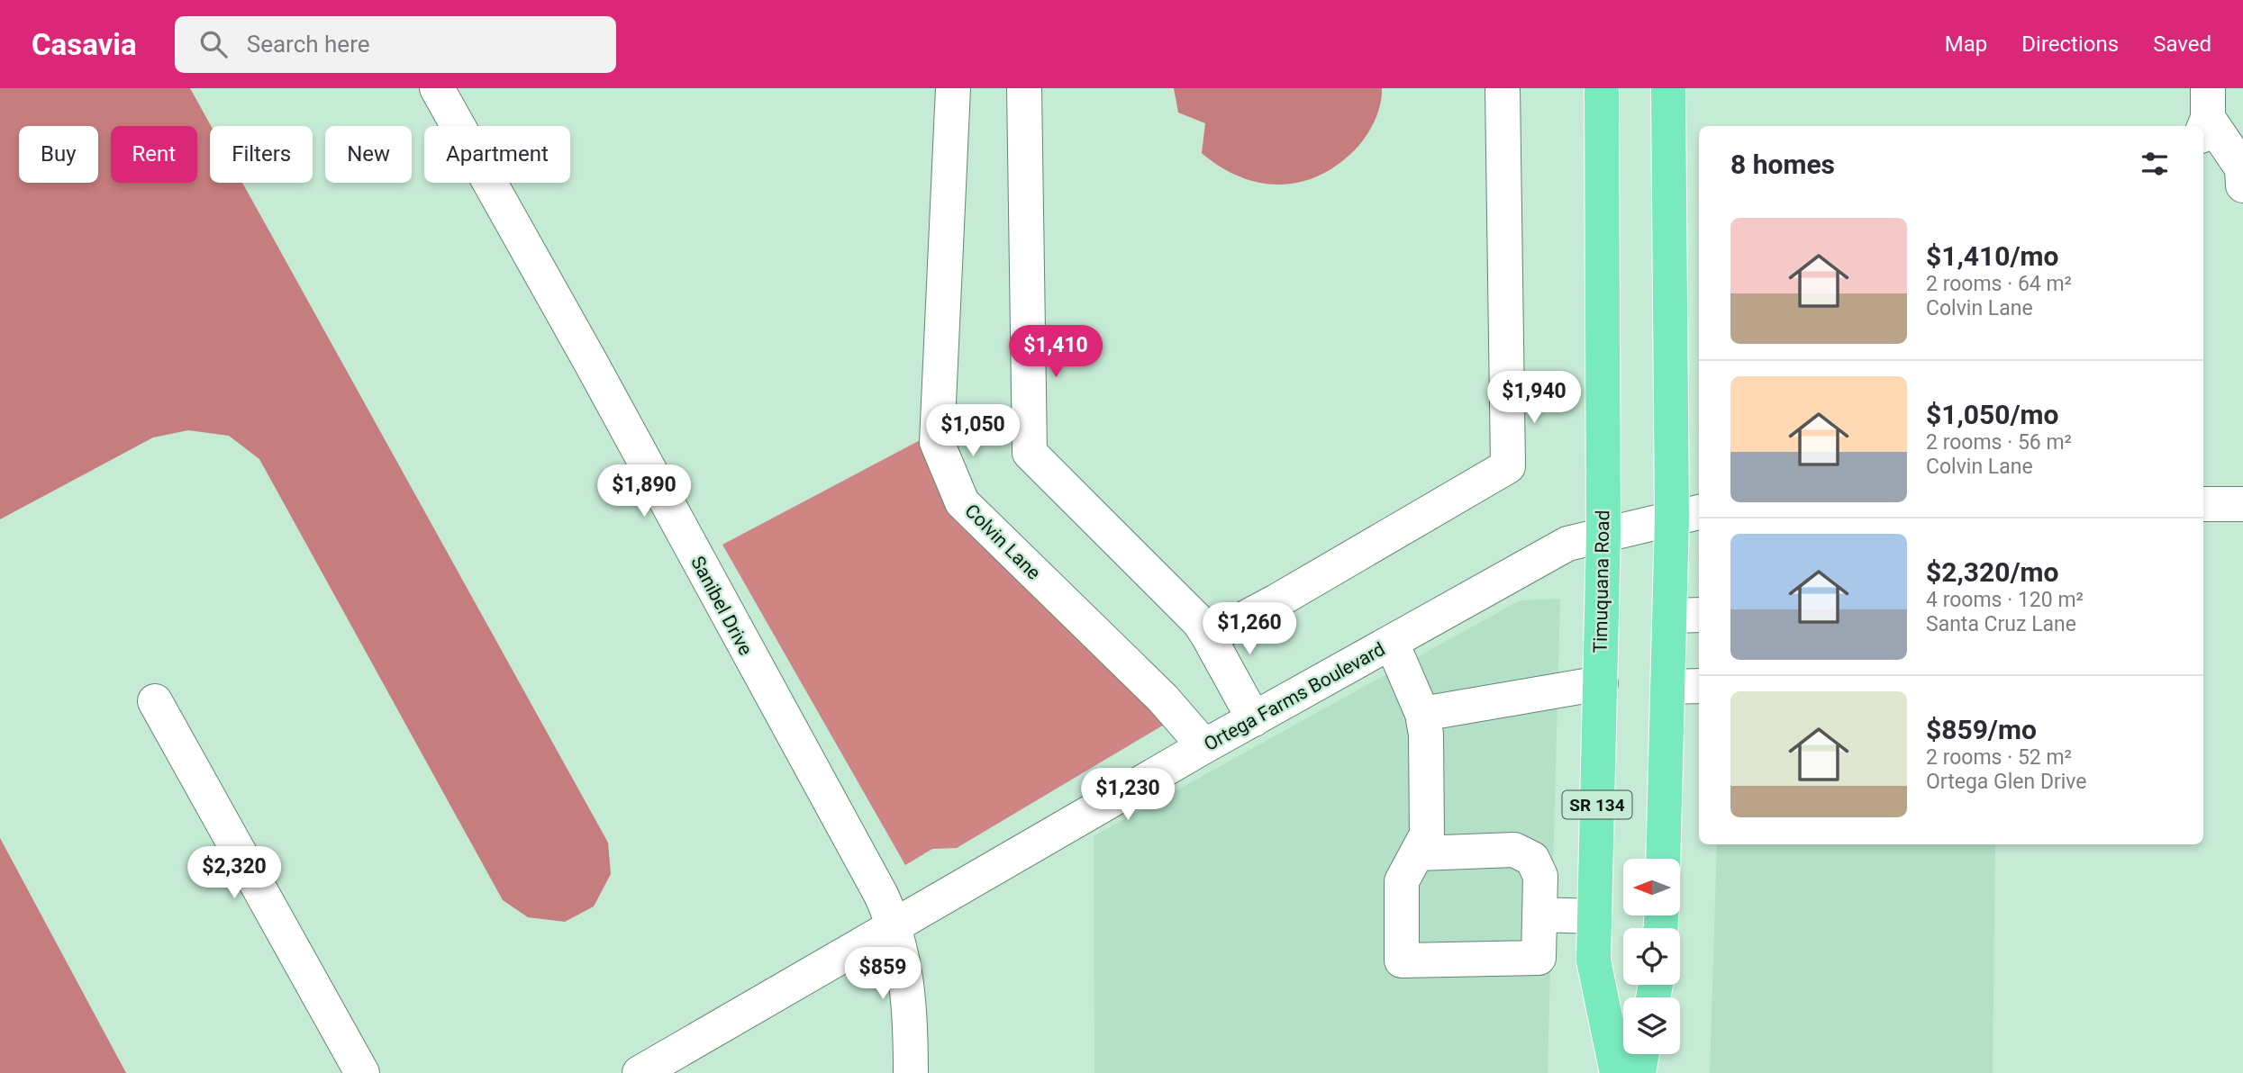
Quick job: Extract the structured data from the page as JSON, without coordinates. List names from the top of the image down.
{
  "streets": {
    "main road": ["Timuquana Road", "SR 134"],
    "street": ["Colvin Lane", "Sanibel Drive", "Ortega Farms Boulevard"]
  },
  "crossings": [
    ["Colvin Lane", "Ortega Farms Boulevard"],
    ["Timuquana Road", "Ortega Farms Boulevard"],
    ["Sanibel Drive", "Ortega Farms Boulevard"]
  ],
  "north": "left",
  "page": {
    "header": "Casavia",
    "search": "Search here",
    "nav": ["Map", "Directions", "Saved"],
    "chip": [
      "Buy",
      "Rent",
      "Filters",
      "New",
      "Apartment"
    ],
    "heading": "8 homes",
    "list": [
      {
        "name": "$1,410/mo",
        "note": "2 rooms · 64 m² · Colvin Lane"
      },
      {
        "name": "$1,050/mo",
        "note": "2 rooms · 56 m² · Colvin Lane"
      },
      {
        "name": "$2,320/mo",
        "note": "4 rooms · 120 m² · Santa Cruz Lane"
      },
      {
        "name": "$859/mo",
        "note": "2 rooms · 52 m² · Ortega Glen Drive"
      }
    ],
    "price": [
      "$1,410",
      "$1,940",
      "$1,050",
      "$1,890",
      "$1,260",
      "$1,230",
      "$2,320",
      "$859"
    ]
  }
}
